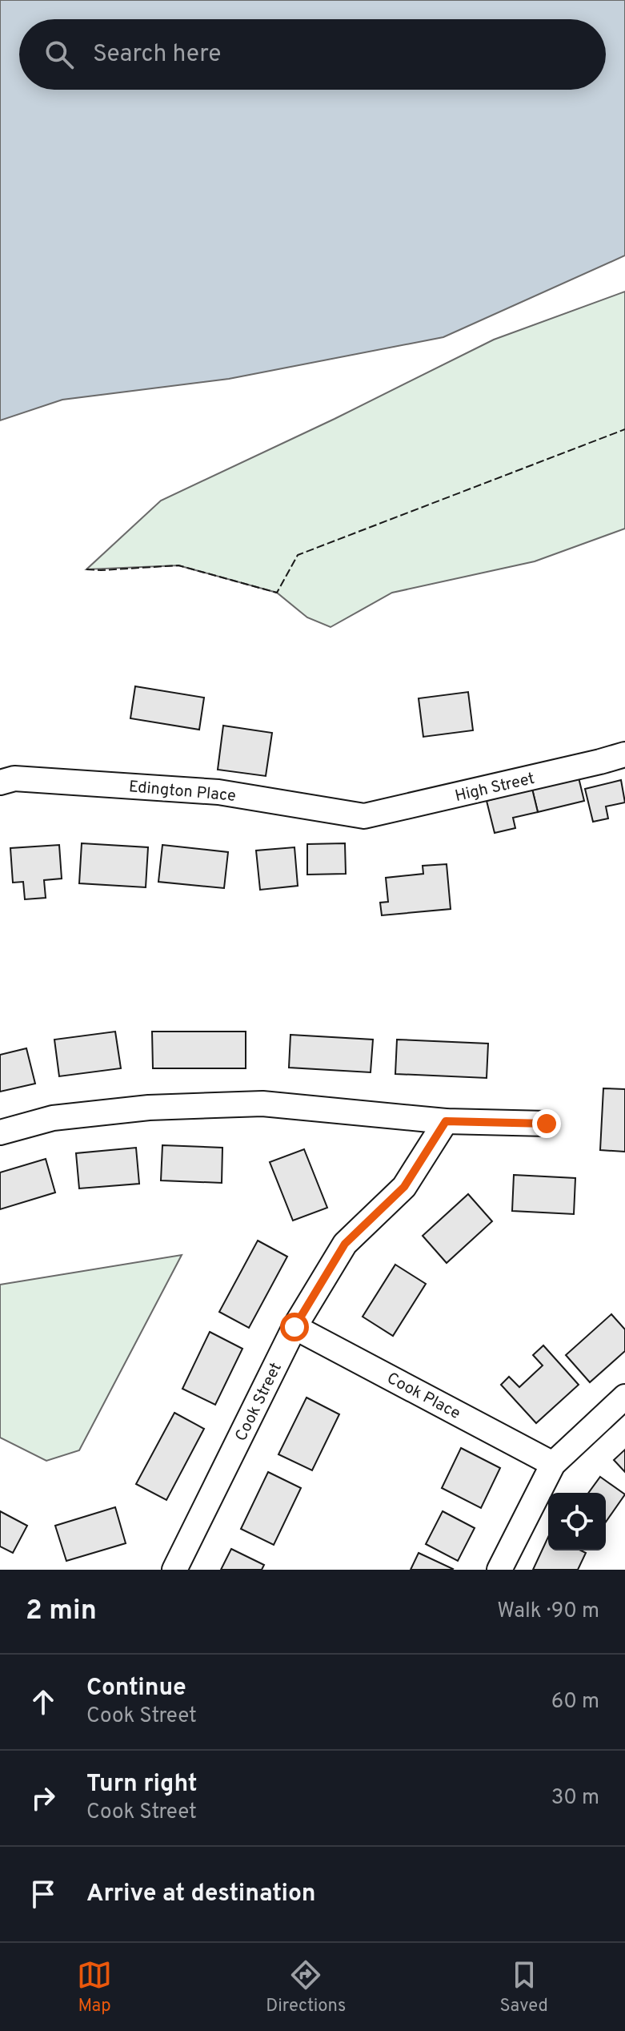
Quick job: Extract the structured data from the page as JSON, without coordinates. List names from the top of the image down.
{
  "streets": {
    "street": [
      "High Street",
      "Edington Place",
      "Cook Place",
      "Cook Street"
    ]
  },
  "crossings": [
    ["High Street", "Edington Place"],
    ["Cook Place", "Cook Street"]
  ],
  "page": {
    "search": "Search here",
    "heading": ["2 min", "Walk · 90 m"],
    "list": [
      ["Continue", "Cook Street", "60 m"],
      ["Turn right", "Cook Street", "30 m"],
      "Arrive at destination"
    ],
    "nav": ["Map", "Directions", "Saved"]
  }
}
